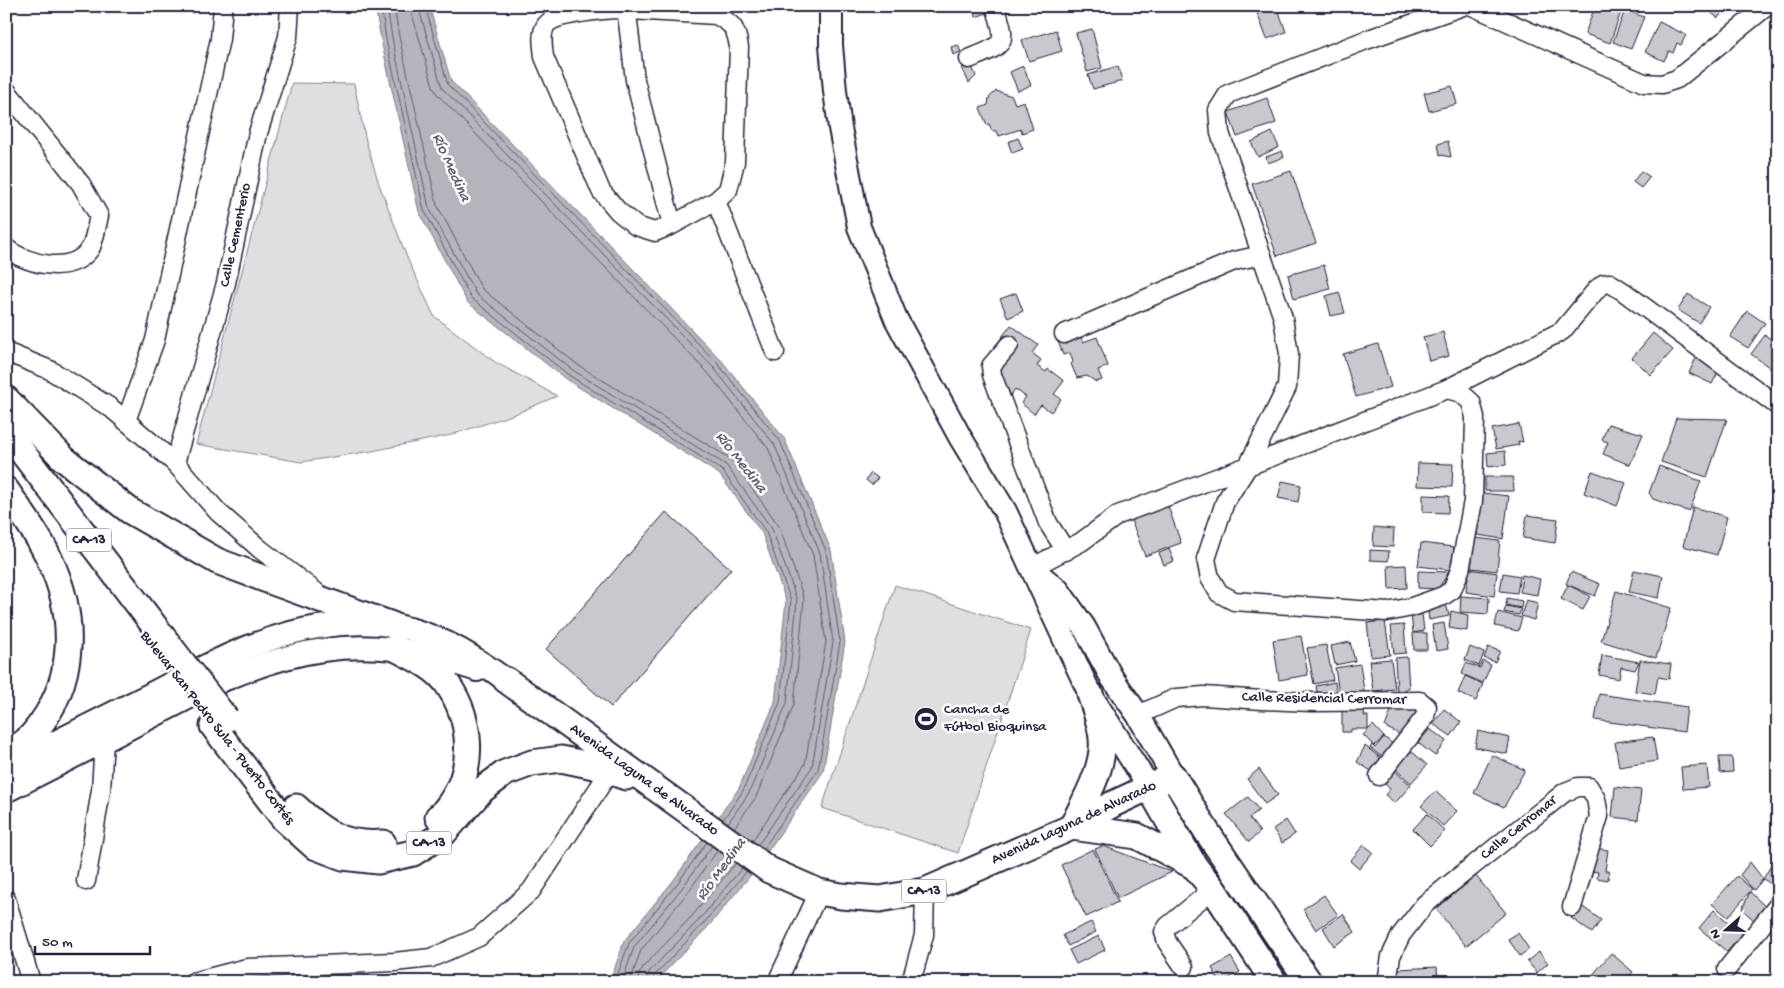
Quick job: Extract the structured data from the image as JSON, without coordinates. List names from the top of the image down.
{
  "streets": {
    "highway": ["CA-13", "Bulevar San Pedro Sula - Puerto Cortés", "Avenida Laguna de Alvarado"],
    "street": ["Calle Cementerio", "Calle Residencial Cerromar", "Calle Cerromar"]
  },
  "crossings": [
    ["Bulevar San Pedro Sula - Puerto Cortés", "Avenida Laguna de Alvarado"]
  ],
  "water": ["Río Medina"],
  "places": {
    "sports": ["Cancha de Fútbol Bioquinsa"]
  },
  "scale_bar": "50 m",
  "north": "left"
}
